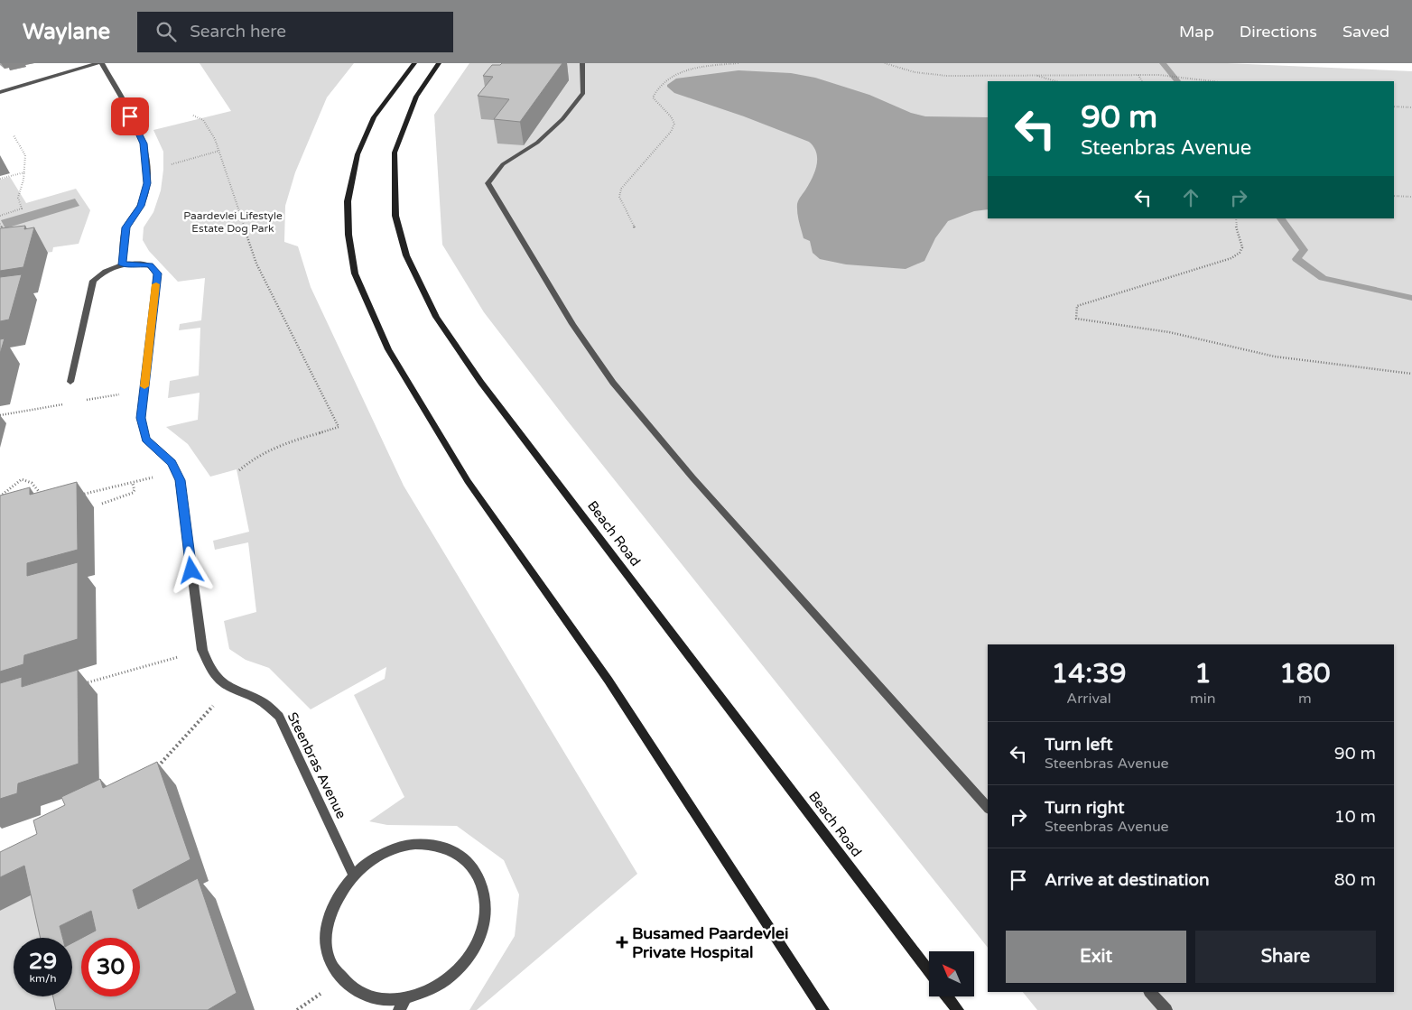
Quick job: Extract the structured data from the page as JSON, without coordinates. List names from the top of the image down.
{
  "streets": {
    "main road": ["Beach Road"],
    "street": ["Steenbras Avenue"]
  },
  "parks": ["Paardevlei Lifestyle Estate Dog Park"],
  "places": {
    "health": ["Busamed Paardevlei Private Hospital"]
  },
  "north": "top left",
  "page": {
    "header": "Waylane",
    "search": "Search here",
    "nav": ["Map", "Directions", "Saved"],
    "turn": ["90 m", "Steenbras Avenue"],
    "eta": [
      "14:39",
      "Arrival",
      "1",
      "min",
      "180",
      "m"
    ],
    "list": [
      {
        "name": "Turn left",
        "note": "Steenbras Avenue",
        "value": "90 m"
      },
      {
        "name": "Turn right",
        "note": "Steenbras Avenue",
        "value": "10 m"
      },
      {
        "name": "Arrive at destination",
        "value": "80 m"
      }
    ],
    "buttons": ["Exit", "Share"],
    "speed": "29 km/h",
    "limit": "30"
  }
}
